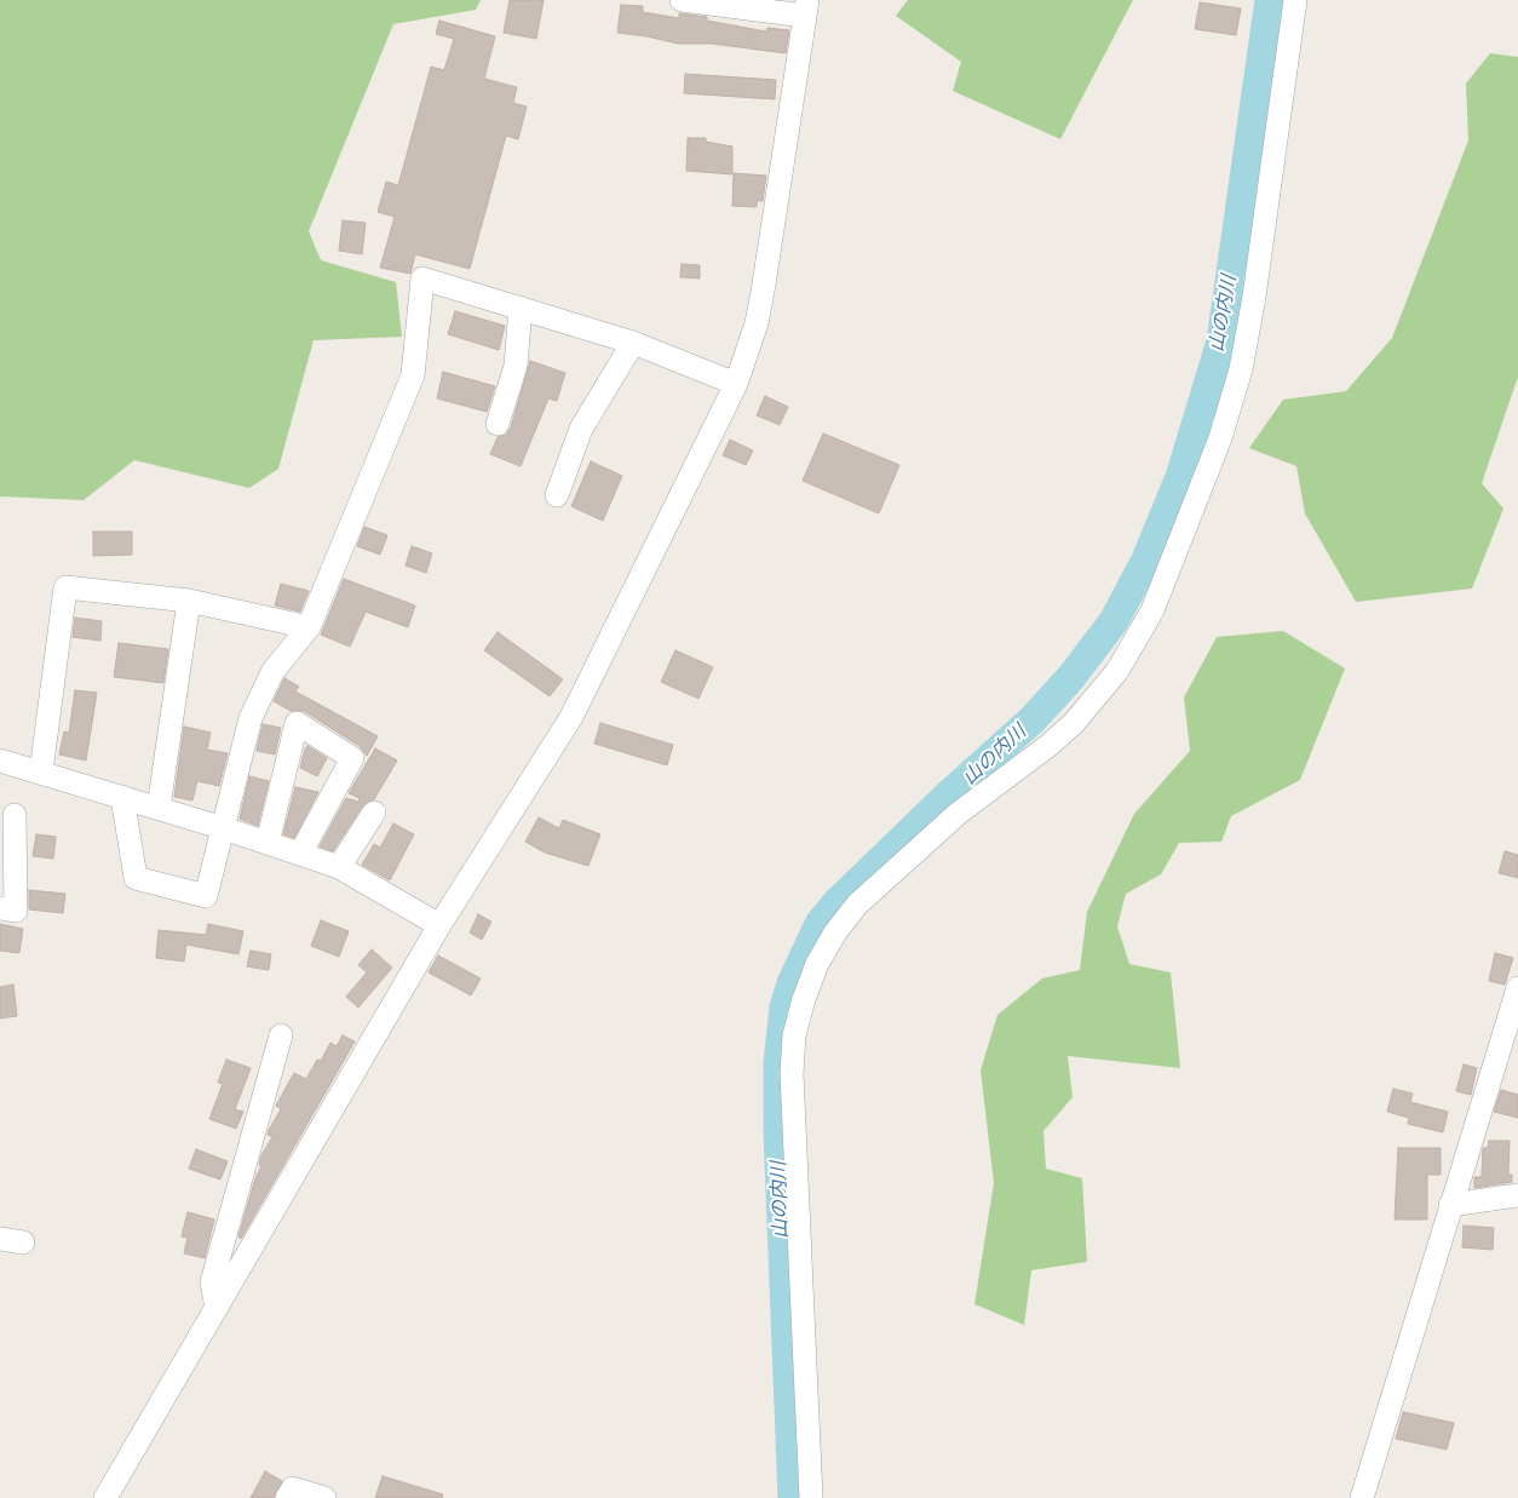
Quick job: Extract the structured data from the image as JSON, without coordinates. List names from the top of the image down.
{
  "water": ["山の内川"]
}
